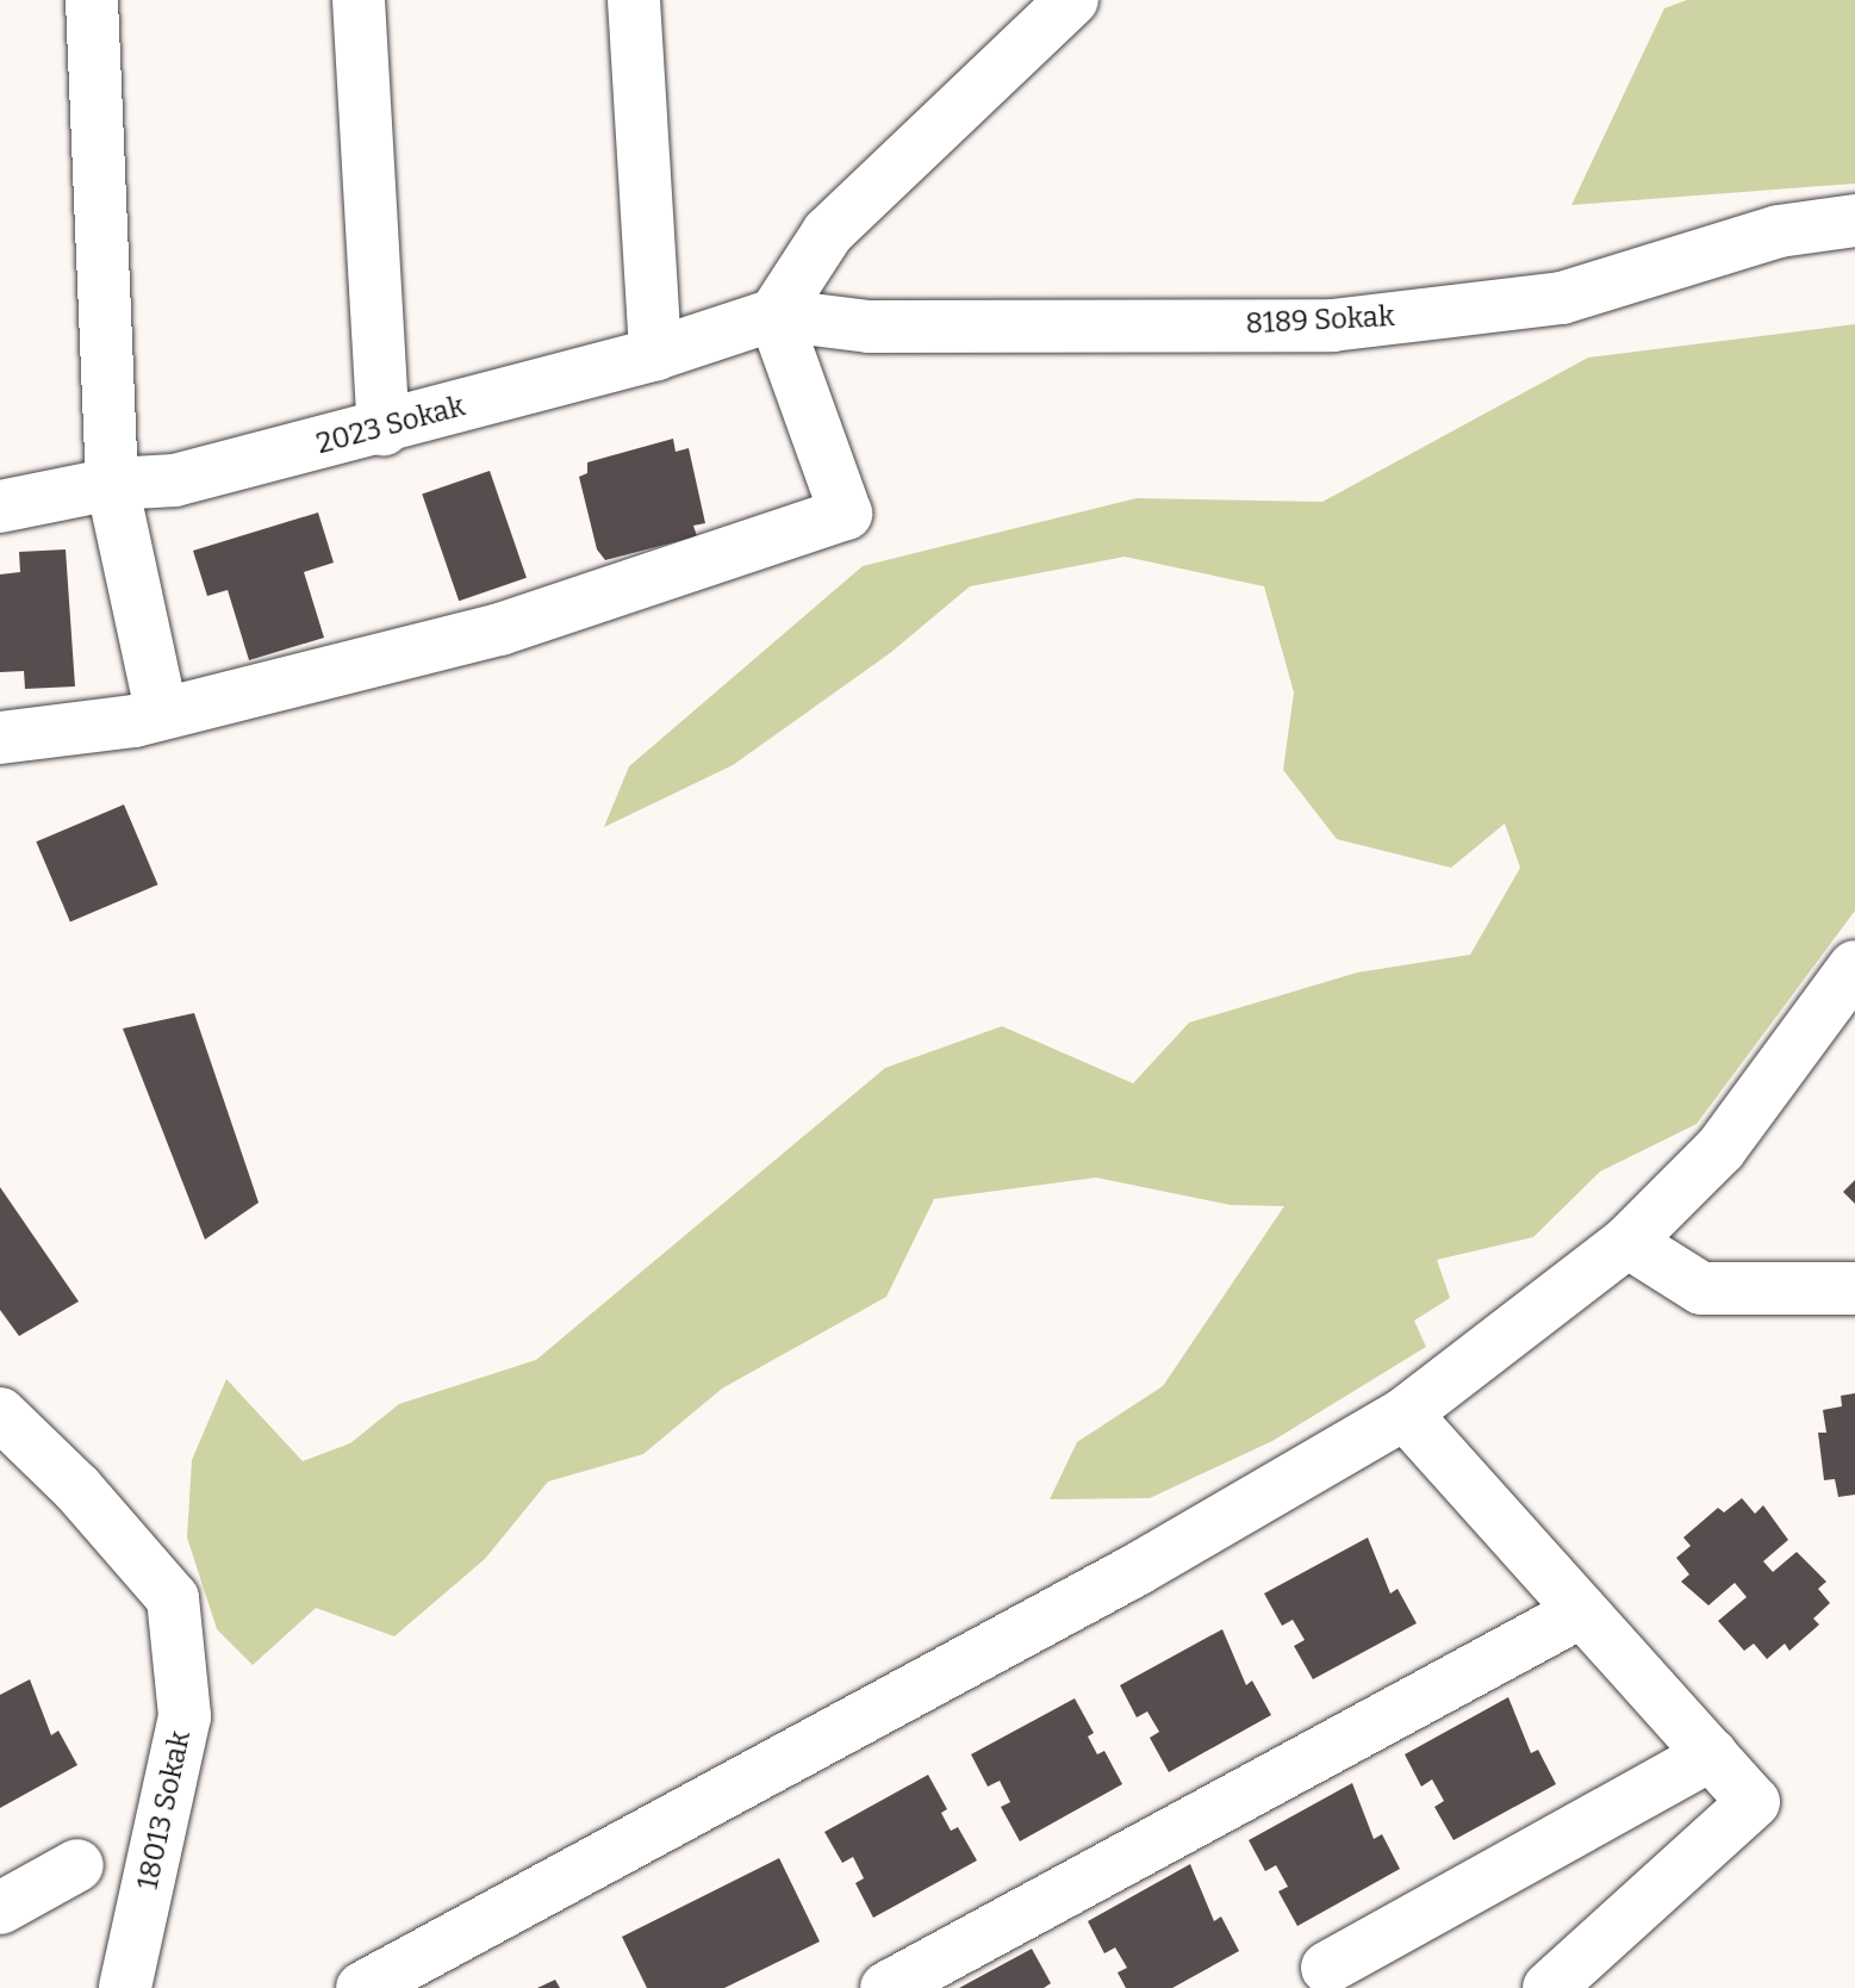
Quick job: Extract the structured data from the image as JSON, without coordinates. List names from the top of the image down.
{
  "streets": {
    "street": ["8189 Sokak", "2023 Sokak", "18013 Sokak"]
  },
  "crossings": [
    ["8189 Sokak", "2023 Sokak"]
  ]
}
